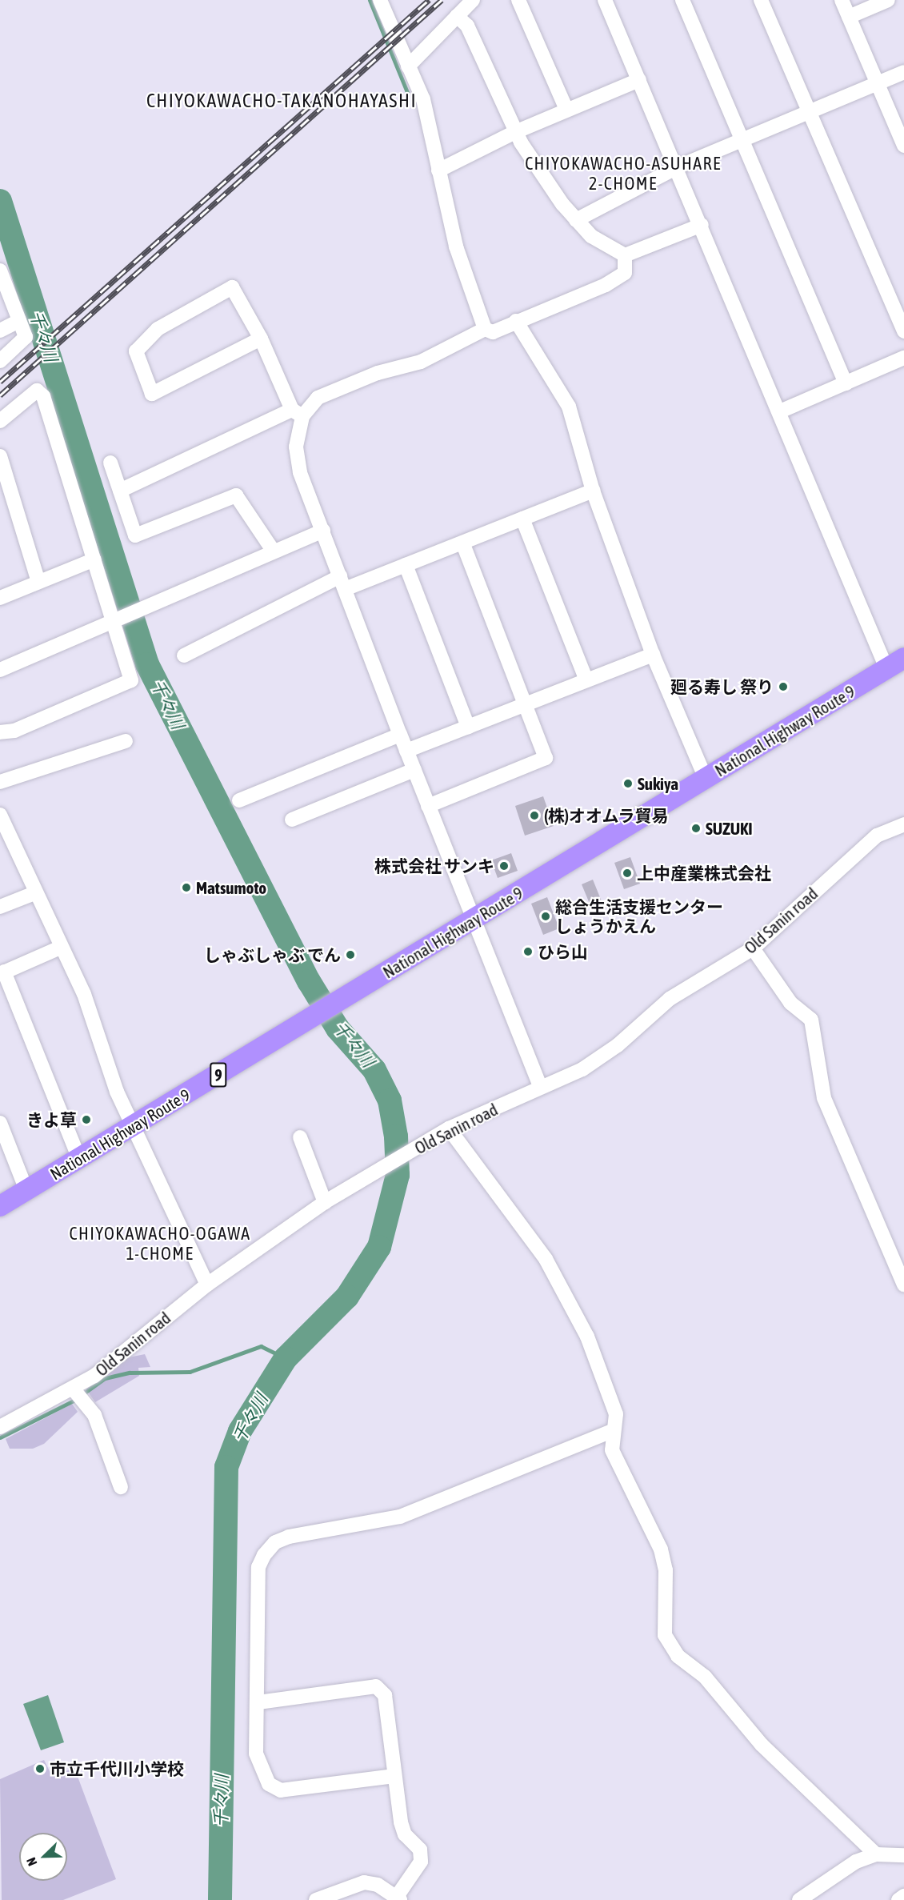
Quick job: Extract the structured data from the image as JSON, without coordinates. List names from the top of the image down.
{
  "streets": {
    "highway": ["National Highway Route 9", "9"],
    "street": ["Old Sanin road"]
  },
  "districts": ["CHIYOKAWACHO-TAKANOHAYASHI", "CHIYOKAWACHO-ASUHARE 2-CHOME", "CHIYOKAWACHO-OGAWA 1-CHOME"],
  "water": ["千々川"],
  "places": [
    "廻る寿し 祭り",
    "Sukiya",
    "(株)オオムラ貿易",
    "SUZUKI",
    "株式会社 サンキ",
    "上中産業株式会社",
    "Matsumoto",
    "総合生活支援センター しょうかえん",
    "ひら山",
    "しゃぶしゃぶ でん",
    "きよ草",
    "市立千代川小学校"
  ],
  "north": "bottom left"
}
